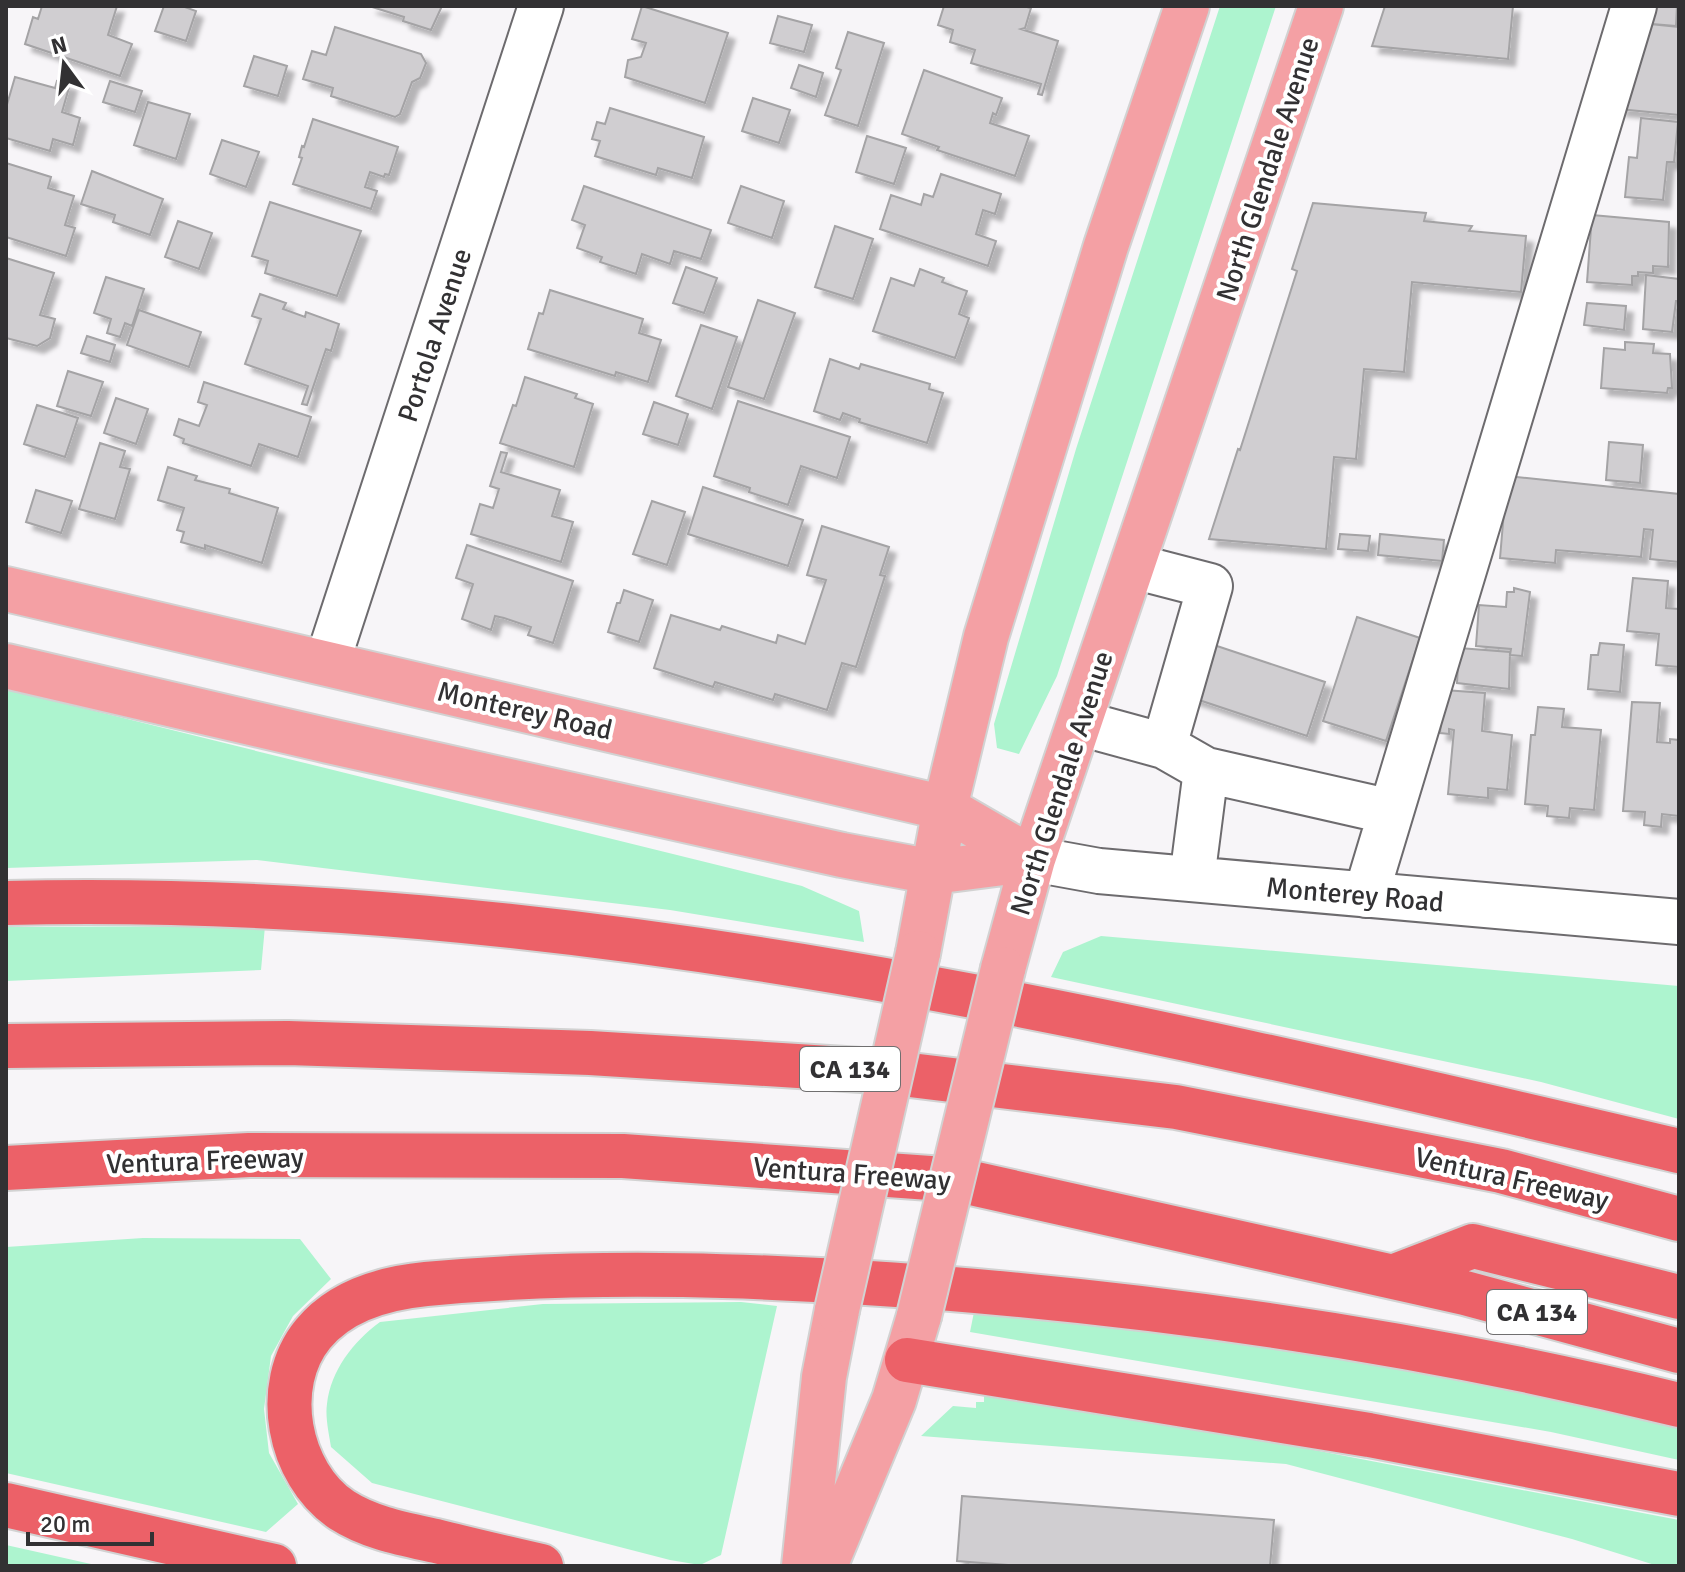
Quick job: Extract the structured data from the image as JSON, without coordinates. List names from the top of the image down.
{
  "streets": {
    "highway": ["CA 134", "Ventura Freeway"],
    "main road": ["North Glendale Avenue", "Monterey Road"],
    "street": ["Portola Avenue"]
  },
  "crossings": [
    ["North Glendale Avenue", "Monterey Road"],
    ["Portola Avenue", "Monterey Road"]
  ],
  "scale_bar": "20 m",
  "north": "top"
}
